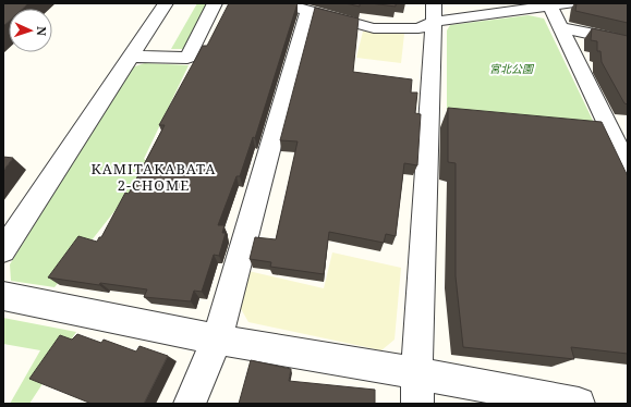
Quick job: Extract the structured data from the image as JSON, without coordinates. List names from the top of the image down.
{
  "districts": ["KAMITAKABATA 2-CHOME"],
  "parks": ["宮北公園"],
  "north": "right"
}
